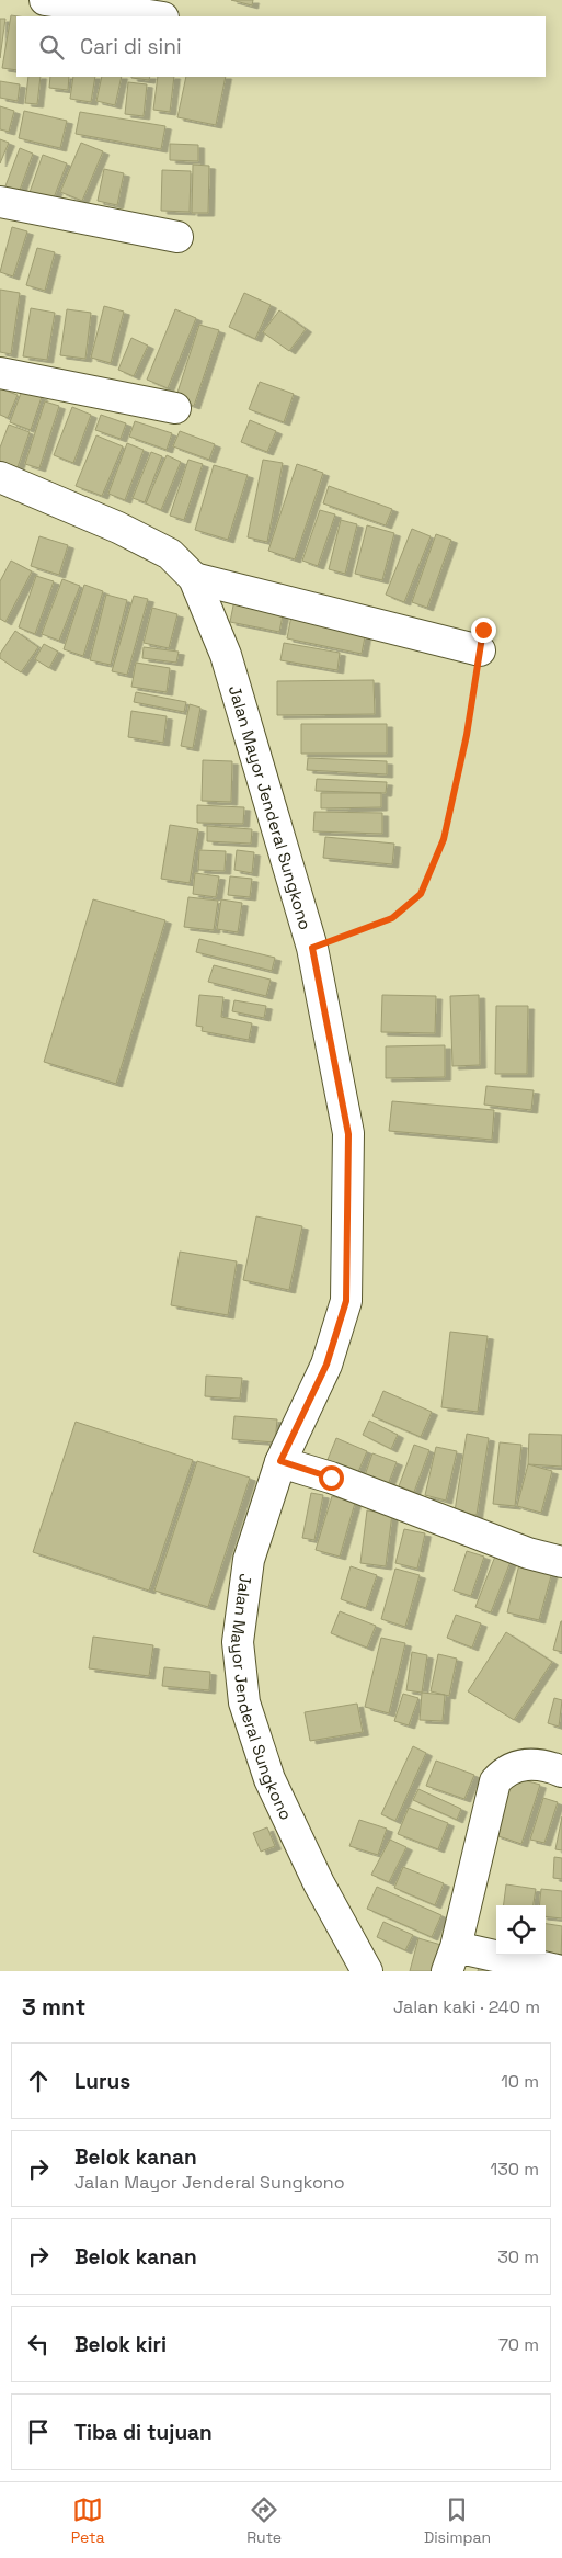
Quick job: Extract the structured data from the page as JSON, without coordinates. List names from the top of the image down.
{
  "streets": {
    "main road": ["Jalan Mayor Jenderal Sungkono"]
  },
  "page": {
    "search": "Cari di sini",
    "heading": ["3 mnt", "Jalan kaki · 240 m"],
    "list": [
      ["Lurus", "10 m"],
      ["Belok kanan", "Jalan Mayor Jenderal Sungkono", "130 m"],
      ["Belok kanan", "30 m"],
      ["Belok kiri", "70 m"],
      "Tiba di tujuan"
    ],
    "nav": ["Peta", "Rute", "Disimpan"]
  }
}
